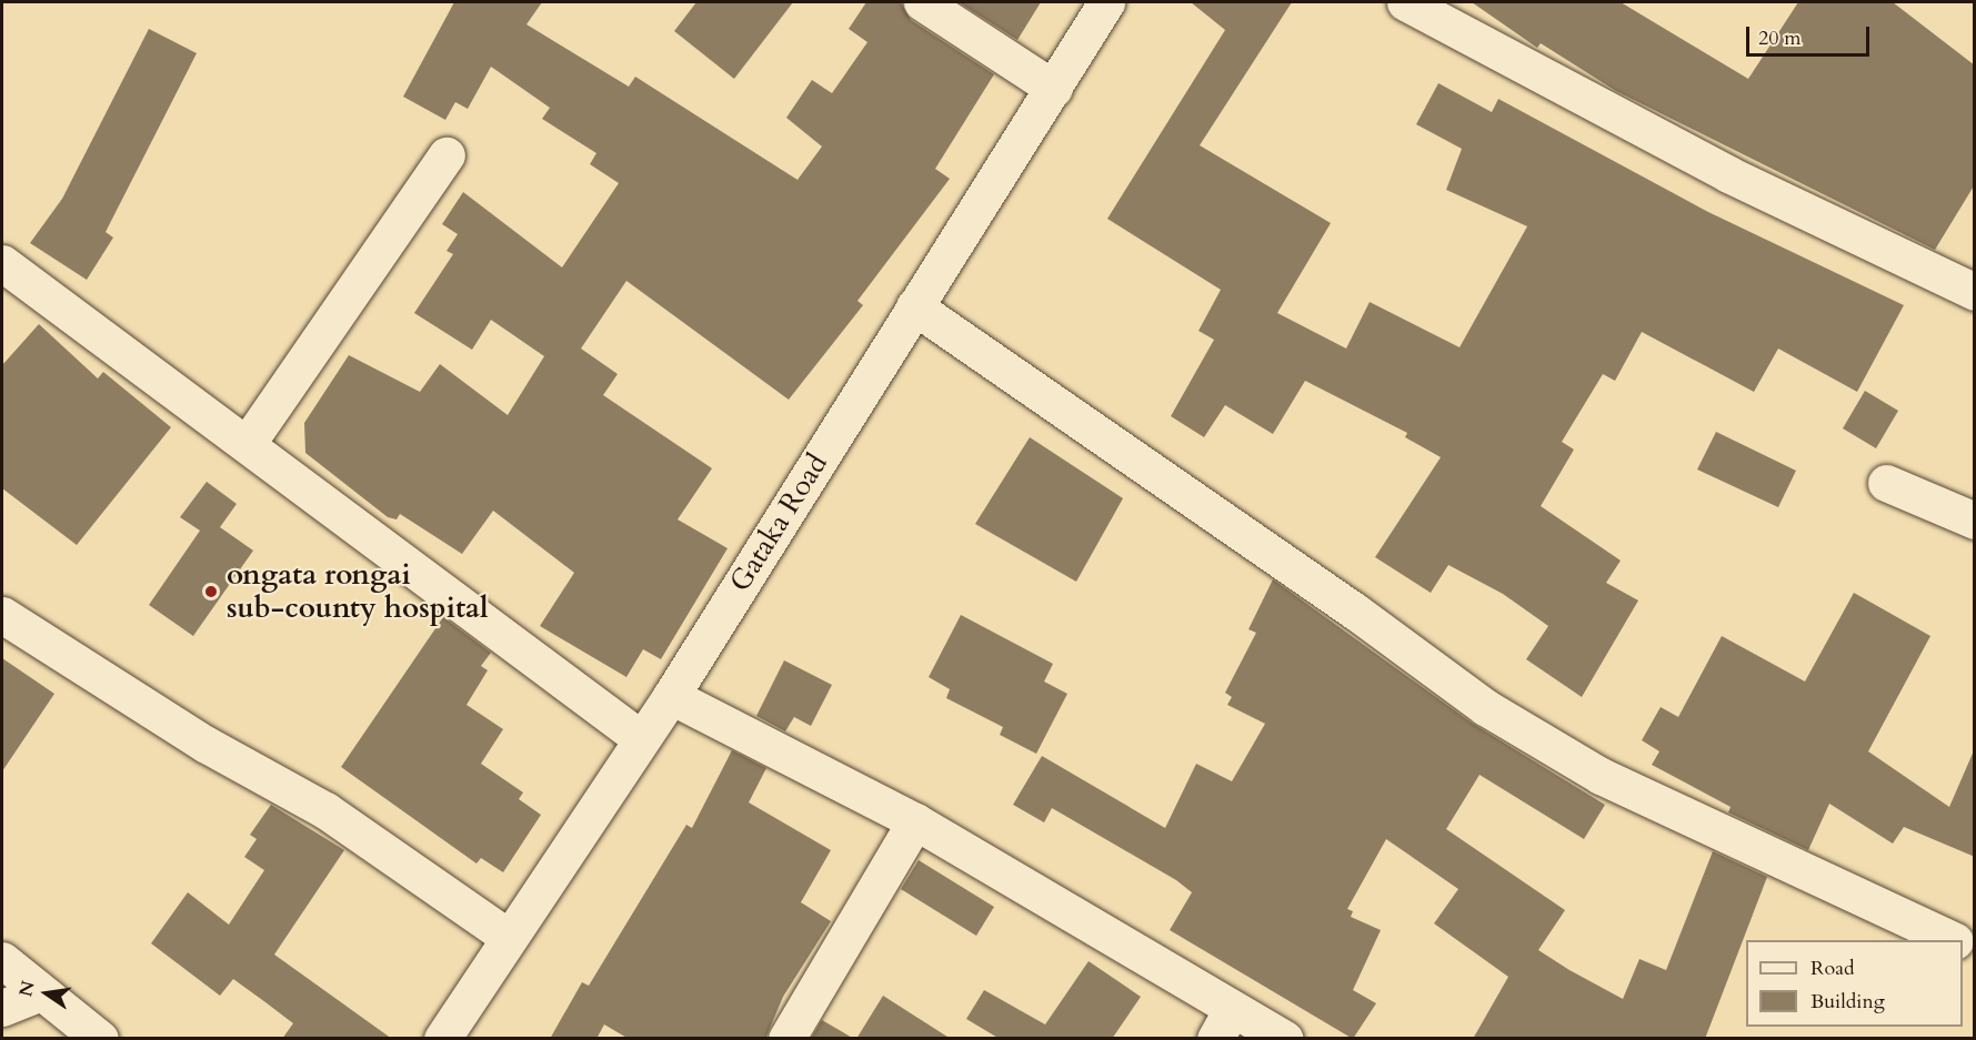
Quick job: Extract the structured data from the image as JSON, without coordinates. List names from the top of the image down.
{
  "streets": {
    "street": ["Gataka Road"]
  },
  "places": ["ongata rongai sub-county hospital"],
  "legend": ["Road", "Building"],
  "scale_bar": "20 m",
  "north": "left"
}
